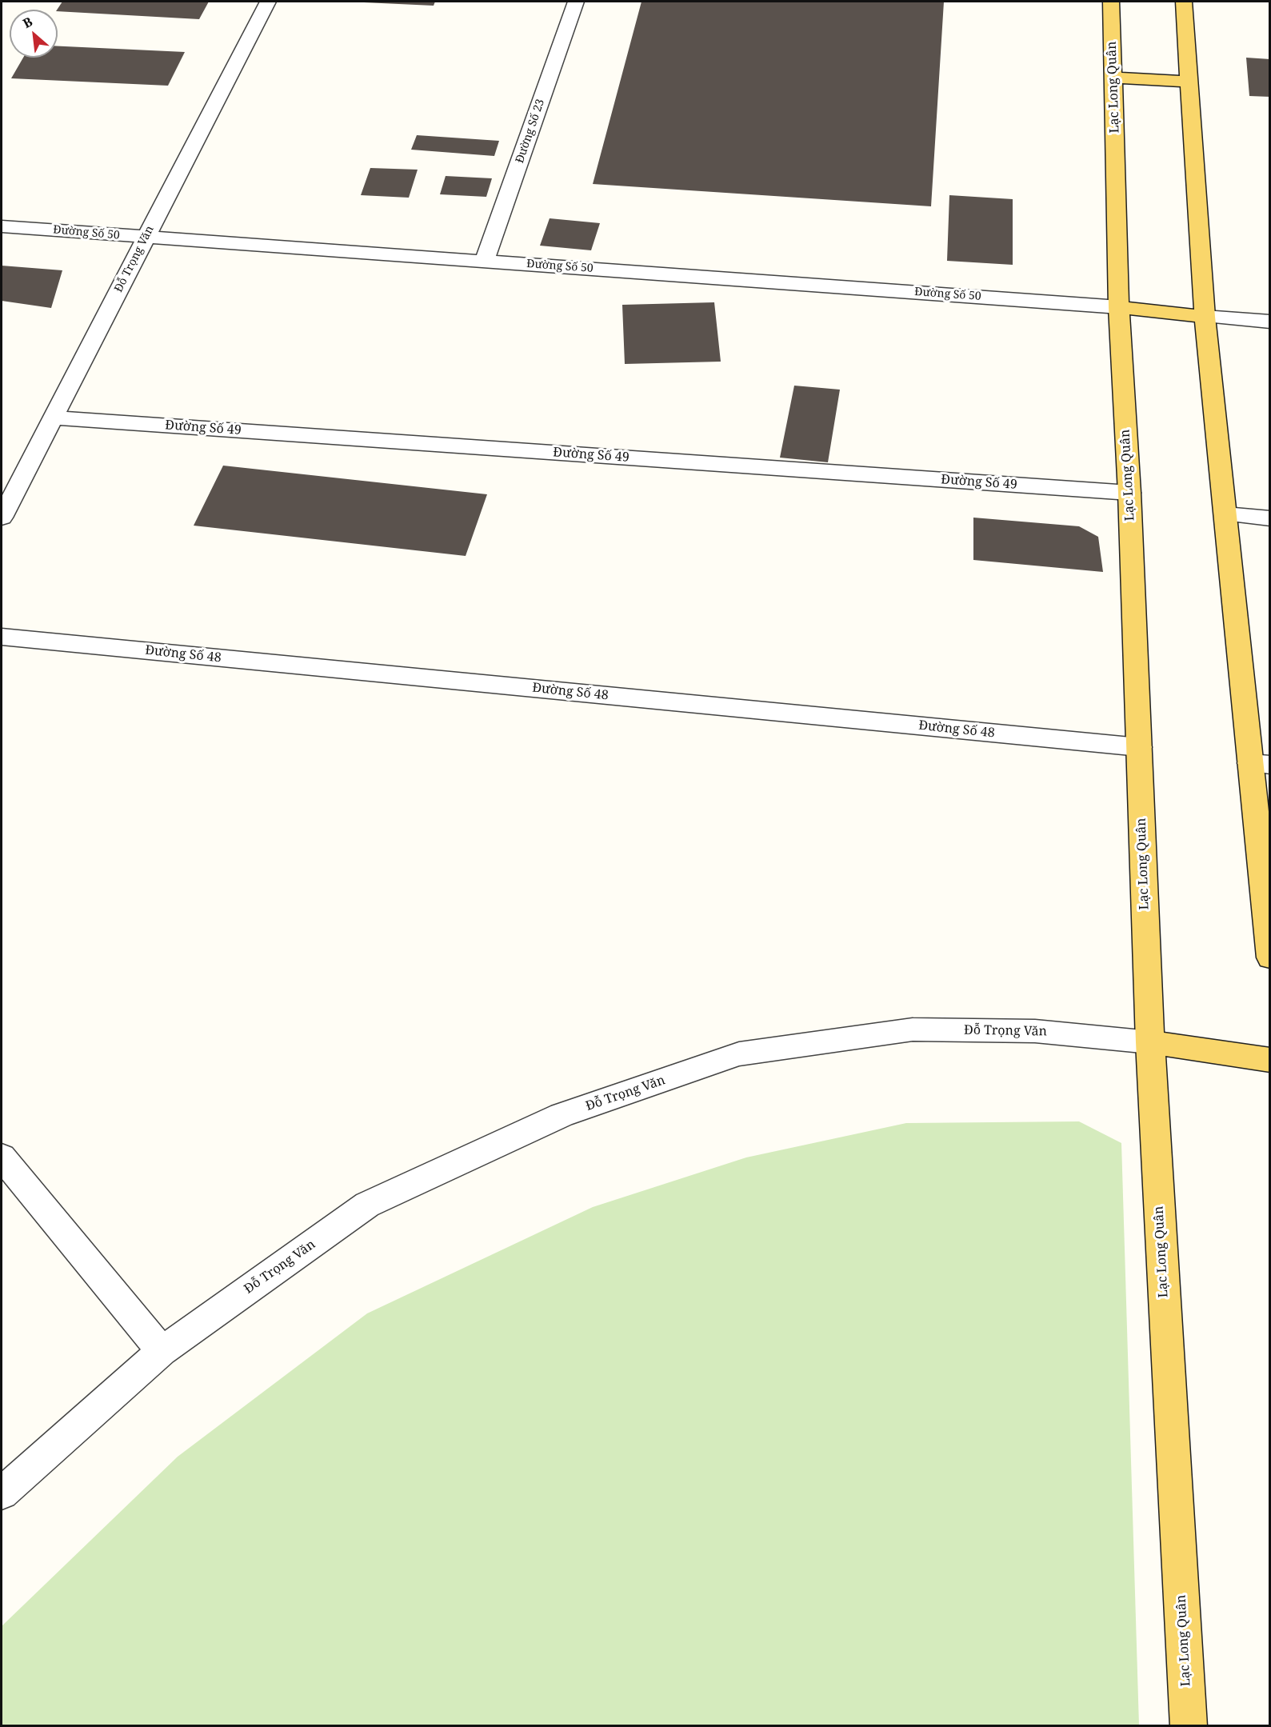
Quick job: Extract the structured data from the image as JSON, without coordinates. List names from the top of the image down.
{
  "streets": {
    "main road": ["Lạc Long Quân"],
    "street": [
      "Đường Số 23",
      "Đường Số 50",
      "Đỗ Trọng Văn",
      "Đường Số 49",
      "Đường Số 48"
    ]
  },
  "crossings": [
    ["Lạc Long Quân", "Đường Số 50"],
    ["Lạc Long Quân", "Đỗ Trọng Văn"],
    ["Lạc Long Quân", "Đường Số 49"],
    ["Lạc Long Quân", "Đường Số 48"],
    ["Đường Số 23", "Đường Số 50"],
    ["Đường Số 50", "Đỗ Trọng Văn"],
    ["Đỗ Trọng Văn", "Đường Số 49"]
  ],
  "north": "top left"
}
